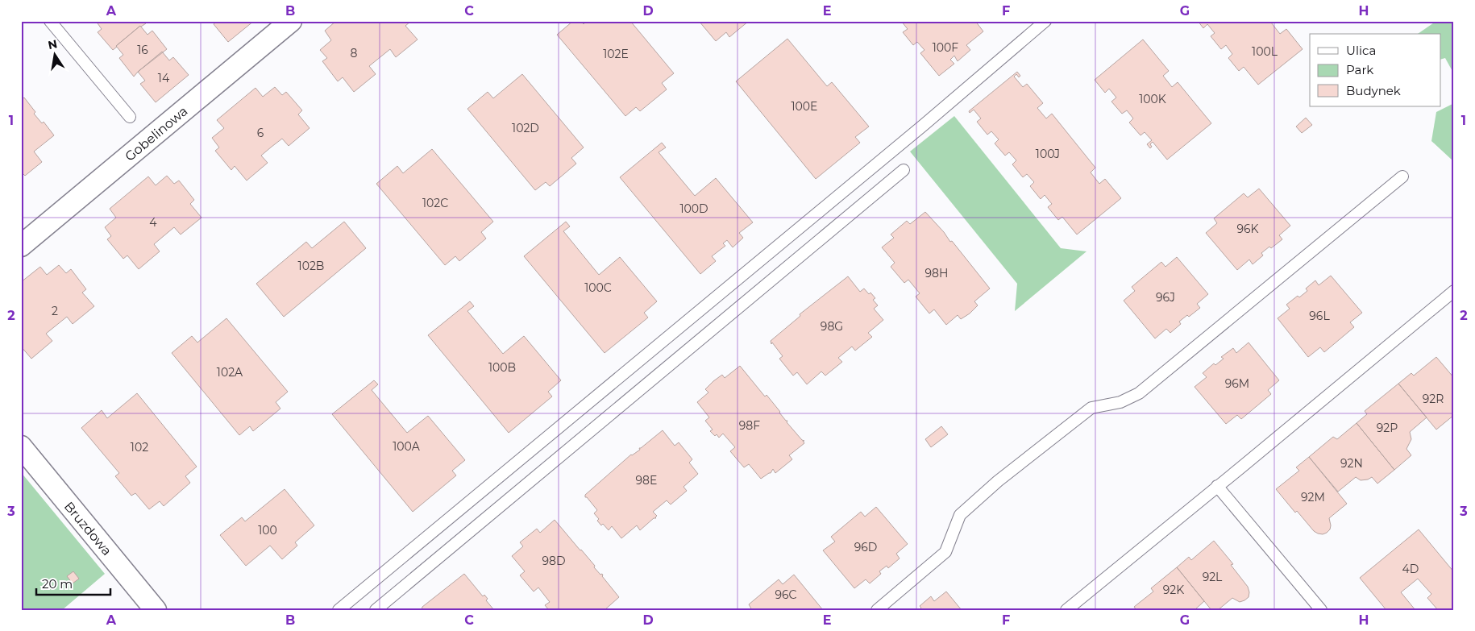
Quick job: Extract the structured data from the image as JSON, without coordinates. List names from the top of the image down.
{
  "streets": {
    "street": ["Gobelinowa", "Bruzdowa"]
  },
  "house_numbers": [
    "100F",
    "16",
    "100L",
    "8",
    "102E",
    "14",
    "100K",
    "100E",
    "102D",
    "6",
    "100J",
    "102C",
    "100D",
    "4",
    "96K",
    "102B",
    "98H",
    "100C",
    "96J",
    "2",
    "96L",
    "98G",
    "100B",
    "102A",
    "96M",
    "92R",
    "98F",
    "92P",
    "100A",
    "102",
    "92N",
    "98E",
    "92M",
    "100",
    "96D",
    "98D",
    "4D",
    "92L",
    "92K",
    "96C"
  ],
  "legend": ["Ulica", "Park", "Budynek"],
  "scale_bar": "20 m",
  "north": "top",
  "grid": {
    "columns": [
      "A",
      "B",
      "C",
      "D",
      "E",
      "F",
      "G",
      "H"
    ],
    "rows": ["1", "2", "3"]
  }
}
